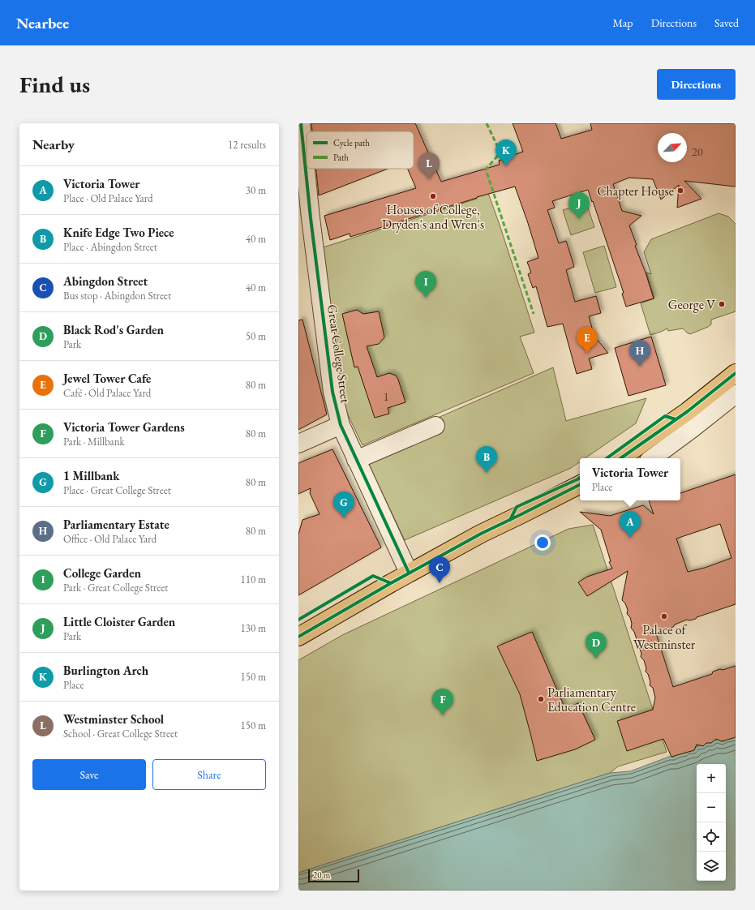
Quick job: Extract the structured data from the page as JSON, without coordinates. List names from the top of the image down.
{
  "streets": {
    "street": ["Great College Street"]
  },
  "places": [
    "Chapter House",
    "Houses of College, Dryden's and Wren's",
    "George V",
    "Palace of Westminster",
    "Parliamentary Education Centre"
  ],
  "house_numbers": ["20", "1"],
  "legend": ["Cycle path", "Path"],
  "scale_bar": "20 m",
  "north": "top right",
  "page": {
    "header": "Nearbee",
    "nav": ["Map", "Directions", "Saved"],
    "buttons": [
      "Directions",
      ["Save", "Share"]
    ],
    "title": "Find us",
    "heading": ["Nearby", "12 results"],
    "pins": [
      "K",
      "L",
      "J",
      "I",
      "E",
      "H",
      "B",
      "G",
      "A",
      "C",
      "D",
      "F"
    ],
    "list": [
      {
        "mark": "A",
        "name": "Victoria Tower",
        "note": "Place · Old Palace Yard",
        "value": "30 m"
      },
      {
        "mark": "B",
        "name": "Knife Edge Two Piece",
        "note": "Place · Abingdon Street",
        "value": "40 m"
      },
      {
        "mark": "C",
        "name": "Abingdon Street",
        "note": "Bus stop · Abingdon Street",
        "value": "40 m"
      },
      {
        "mark": "D",
        "name": "Black Rod's Garden",
        "note": "Park",
        "value": "50 m"
      },
      {
        "mark": "E",
        "name": "Jewel Tower Cafe",
        "note": "Café · Old Palace Yard",
        "value": "80 m"
      },
      {
        "mark": "F",
        "name": "Victoria Tower Gardens",
        "note": "Park · Millbank",
        "value": "80 m"
      },
      {
        "mark": "G",
        "name": "1 Millbank",
        "note": "Place · Great College Street",
        "value": "80 m"
      },
      {
        "mark": "H",
        "name": "Parliamentary Estate",
        "note": "Office · Old Palace Yard",
        "value": "80 m"
      },
      {
        "mark": "I",
        "name": "College Garden",
        "note": "Park · Great College Street",
        "value": "110 m"
      },
      {
        "mark": "J",
        "name": "Little Cloister Garden",
        "note": "Park",
        "value": "130 m"
      },
      {
        "mark": "K",
        "name": "Burlington Arch",
        "note": "Place",
        "value": "150 m"
      },
      {
        "mark": "L",
        "name": "Westminster School",
        "note": "School · Great College Street",
        "value": "150 m"
      }
    ],
    "popup": ["Victoria Tower", "Place"],
    "map_buttons": ["+", "−"],
    "scale": "20 m"
  }
}
